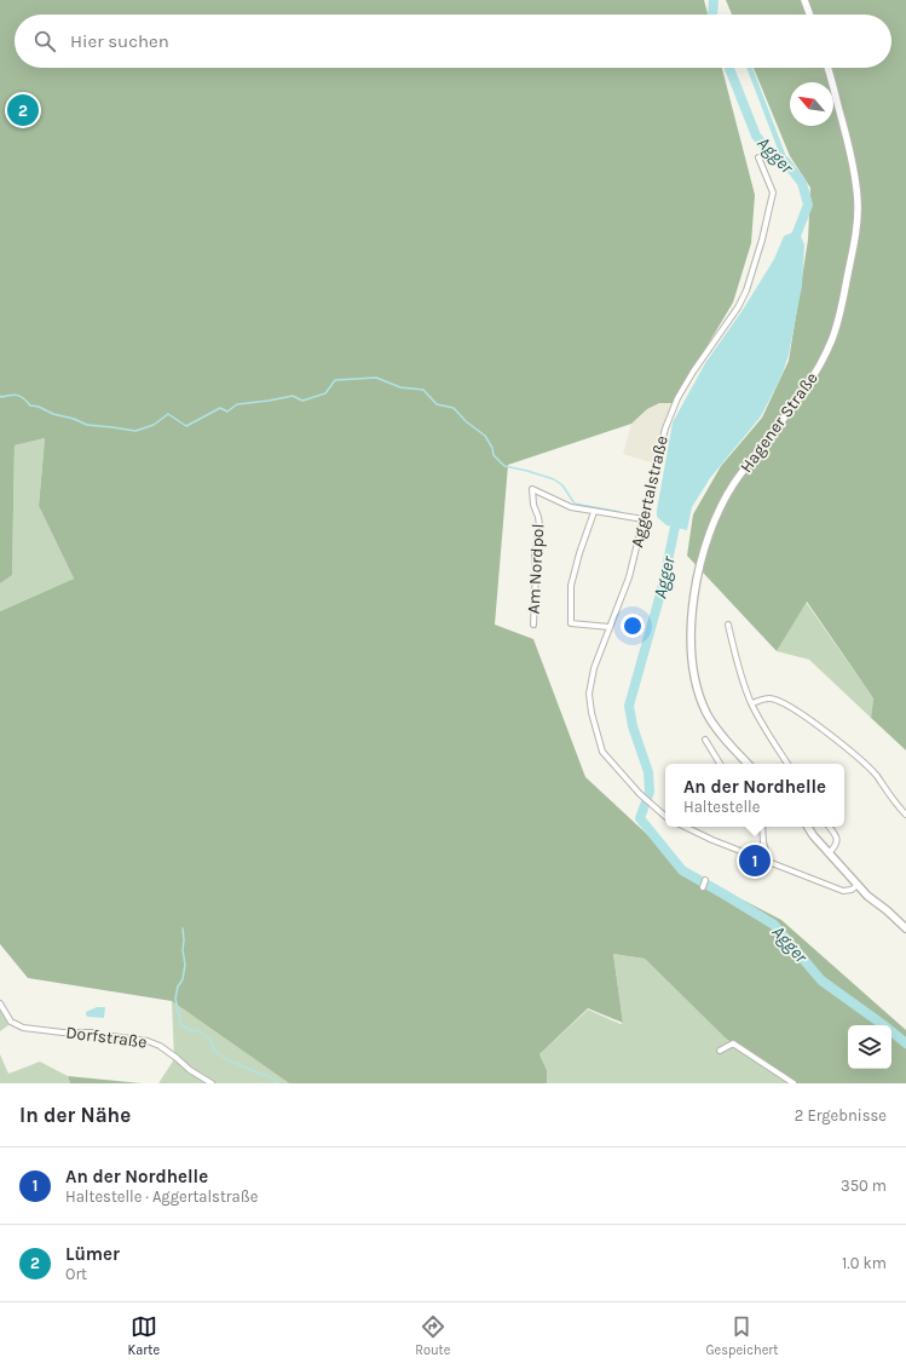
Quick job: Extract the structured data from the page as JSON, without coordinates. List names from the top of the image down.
{
  "streets": {
    "main road": ["Hagener Straße"],
    "street": ["Aggertalstraße", "Am Nordpol", "Dorfstraße"]
  },
  "water": ["Agger"],
  "north": "top left",
  "page": {
    "search": "Hier suchen",
    "pins": ["2", "1"],
    "popup": ["An der Nordhelle", "Haltestelle"],
    "heading": ["In der Nähe", "2 Ergebnisse"],
    "list": [
      {
        "mark": "1",
        "name": "An der Nordhelle",
        "note": "Haltestelle · Aggertalstraße",
        "value": "350 m"
      },
      {
        "mark": "2",
        "name": "Lümer",
        "note": "Ort",
        "value": "1.0 km"
      }
    ],
    "nav": ["Karte", "Route", "Gespeichert"]
  }
}
